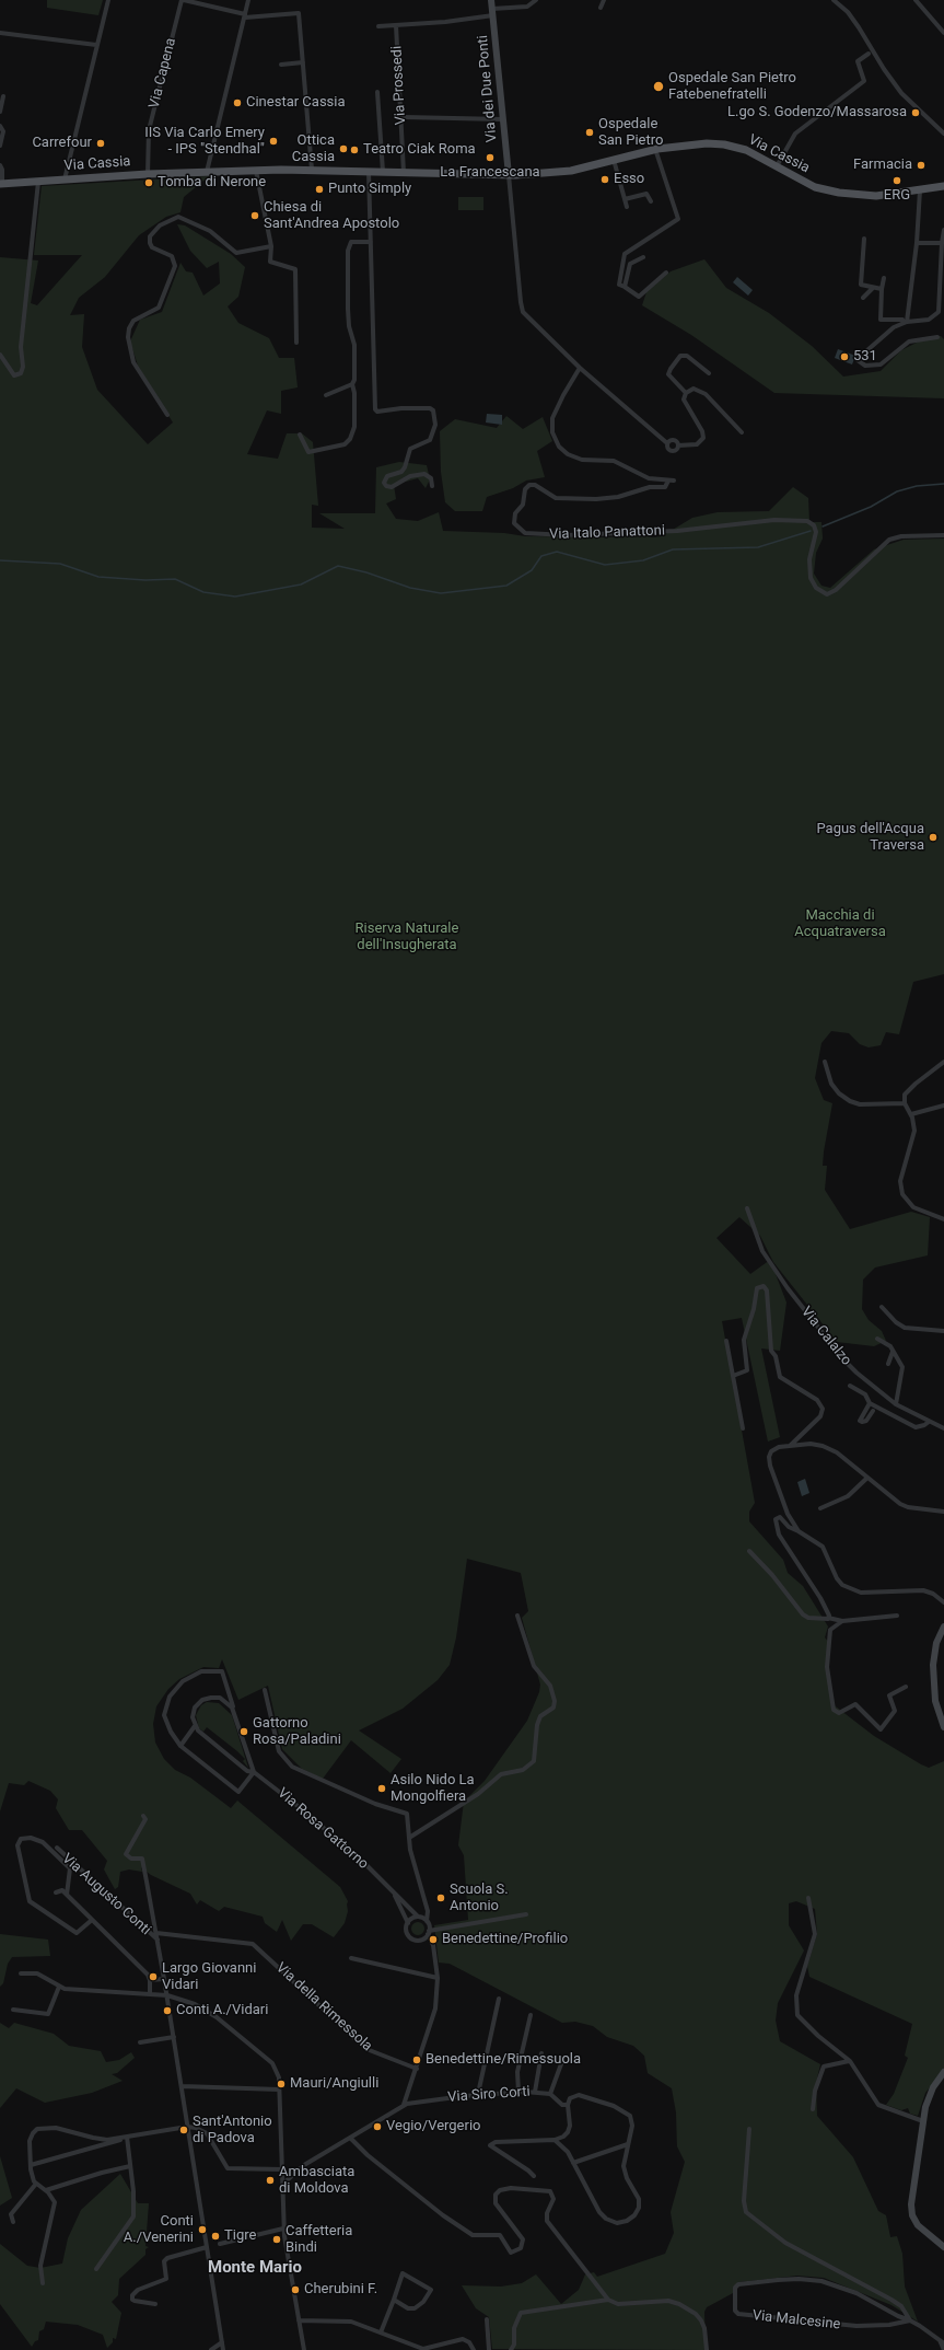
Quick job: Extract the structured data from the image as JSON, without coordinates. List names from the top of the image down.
{
  "streets": {
    "main road": ["Via Cassia"],
    "street": [
      "Via Capena",
      "Via Prossedi",
      "Via dei Due Ponti",
      "Via Italo Panattoni",
      "Via Calalzo",
      "Via Rosa Gattorno",
      "Via Augusto Conti",
      "Via della Rimessola",
      "Via Siro Corti",
      "Via Malcesine"
    ]
  },
  "crossings": [
    ["Via Capena", "Via Cassia"],
    ["Via Prossedi", "Via Cassia"],
    ["Via dei Due Ponti", "Via Cassia"],
    ["Via Augusto Conti", "Via della Rimessola"]
  ],
  "districts": ["Monte Mario"],
  "parks": ["Macchia di Acquatraversa", "Riserva Naturale dell'Insugherata"],
  "places": [
    "Ospedale San Pietro Fatebenefratelli",
    "Cinestar Cassia",
    "L.go S. Godenzo/Massarosa",
    "Ospedale San Pietro",
    "IIS Via Carlo Emery - IPS \"Stendhal\"",
    "Carrefour",
    "Ottica Cassia",
    "Teatro Ciak Roma",
    "La Francescana",
    "Farmacia",
    "Esso",
    "ERG",
    "Tomba di Nerone",
    "Punto Simply",
    "Chiesa di Sant'Andrea Apostolo",
    "531",
    "Pagus dell'Acqua Traversa",
    "Gattorno Rosa/Paladini",
    "Asilo Nido La Mongolfiera",
    "Scuola S. Antonio",
    "Benedettine/Profilio",
    "Largo Giovanni Vidari",
    "Conti A./Vidari",
    "Benedettine/Rimessuola",
    "Mauri/Angiulli",
    "Vegio/Vergerio",
    "Sant'Antonio di Padova",
    "Ambasciata di Moldova",
    "Conti A./Venerini",
    "Tigre",
    "Caffetteria Bindi",
    "Cherubini F."
  ]
}
